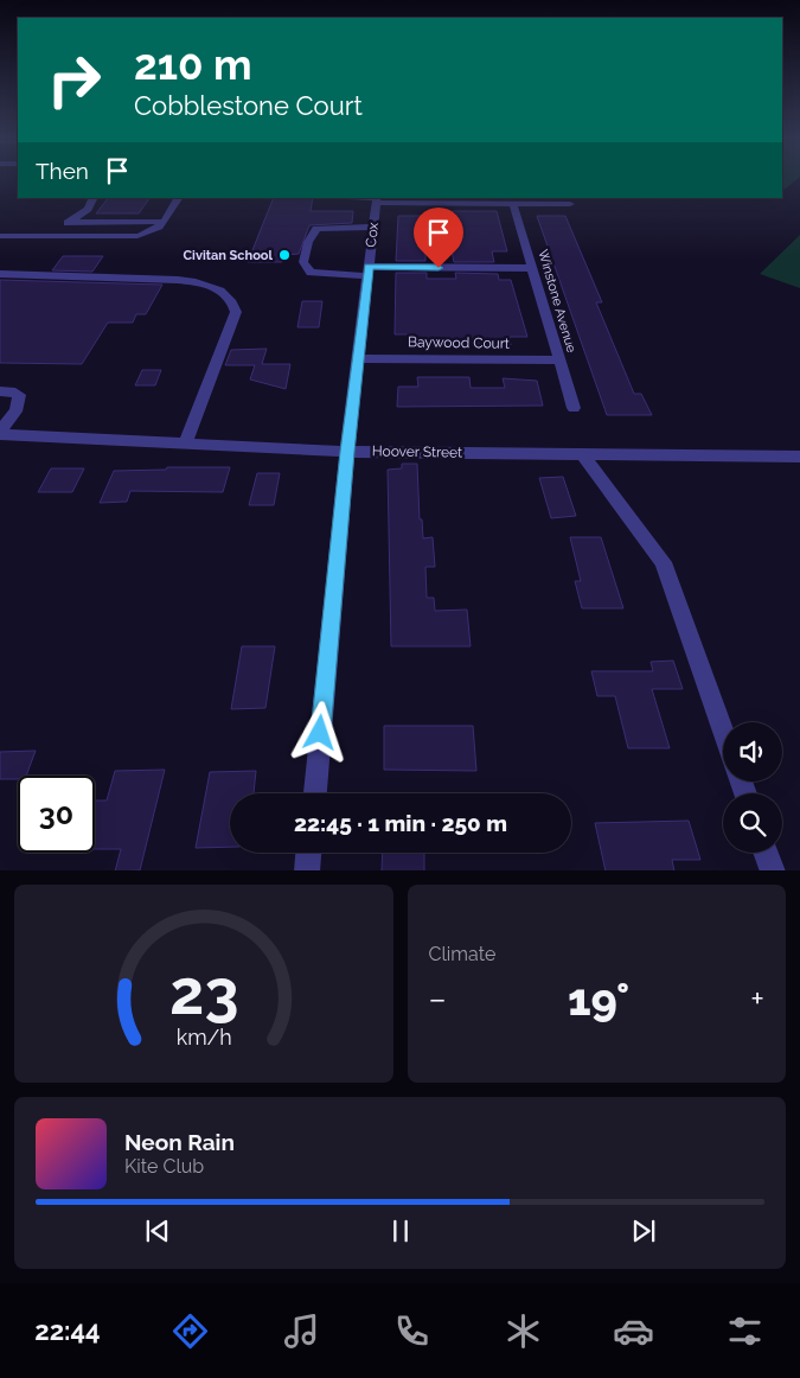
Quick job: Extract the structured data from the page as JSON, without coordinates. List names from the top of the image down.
{
  "streets": {
    "street": [
      "Cox",
      "Winstone Avenue",
      "Baywood Court",
      "Hoover Street"
    ]
  },
  "crossings": [
    ["Cox", "Baywood Court"],
    ["Cox", "Hoover Street"],
    ["Winstone Avenue", "Baywood Court"]
  ],
  "places": ["Civitan School"],
  "page": {
    "turn": ["210 m", "Cobblestone Court"],
    "then": "Then",
    "limit": "30",
    "trip": "22:45 · 1 min · 250 m",
    "tile": "Climate",
    "heat": ["−", "19°", "+"],
    "song": ["Neon Rain", "Kite Club"],
    "tabs": "22:44",
    "gauge": ["23", "km/h"]
  }
}
